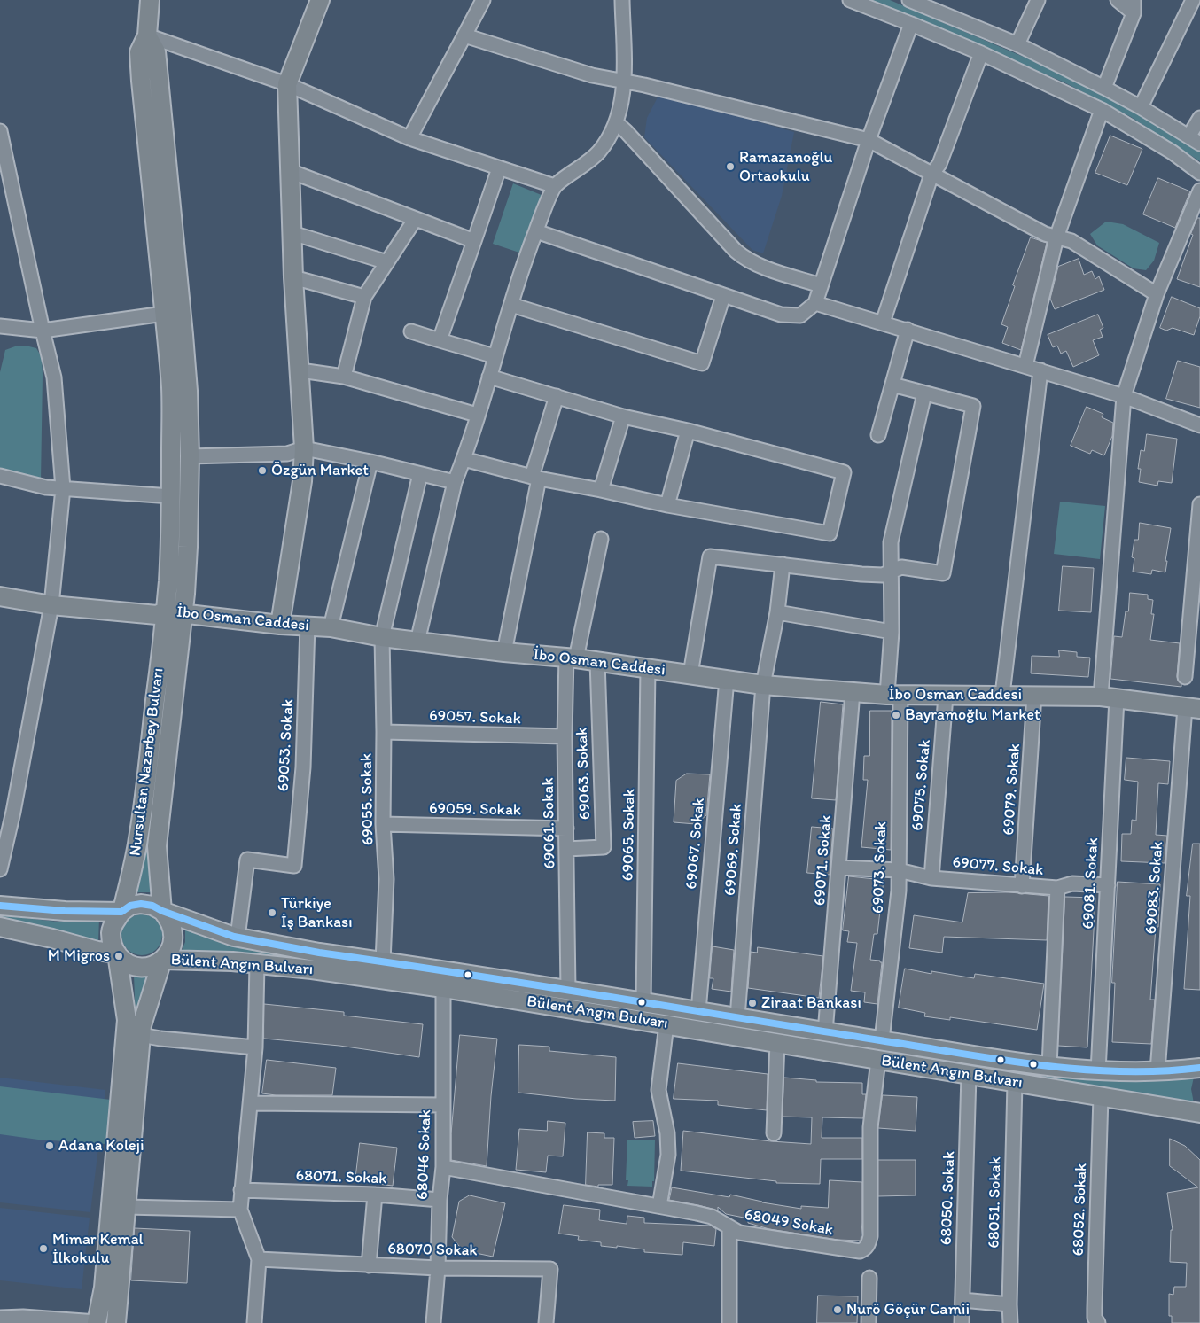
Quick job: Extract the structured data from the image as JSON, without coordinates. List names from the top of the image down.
{
  "streets": {
    "main road": ["İbo Osman Caddesi", "Nursultan Nazarbey Bulvarı", "Bülent Angın Bulvarı"],
    "street": [
      "69057. Sokak",
      "69053. Sokak",
      "69063. Sokak",
      "69075. Sokak",
      "69079. Sokak",
      "69055. Sokak",
      "69059. Sokak",
      "69061. Sokak",
      "69065. Sokak",
      "69067. Sokak",
      "69069. Sokak",
      "69071. Sokak",
      "69077. Sokak",
      "69073. Sokak",
      "69081. Sokak",
      "69083. Sokak",
      "68046 Sokak",
      "68071. Sokak",
      "68050. Sokak",
      "68051. Sokak",
      "68052. Sokak",
      "68049 Sokak",
      "68070 Sokak"
    ]
  },
  "crossings": [
    ["İbo Osman Caddesi", "69053. Sokak"],
    ["İbo Osman Caddesi", "Nursultan Nazarbey Bulvarı"],
    ["İbo Osman Caddesi", "69063. Sokak"],
    ["İbo Osman Caddesi", "69075. Sokak"],
    ["İbo Osman Caddesi", "69079. Sokak"],
    ["İbo Osman Caddesi", "69055. Sokak"],
    ["İbo Osman Caddesi", "69061. Sokak"],
    ["İbo Osman Caddesi", "69065. Sokak"],
    ["İbo Osman Caddesi", "69067. Sokak"],
    ["İbo Osman Caddesi", "69069. Sokak"],
    ["İbo Osman Caddesi", "69071. Sokak"],
    ["İbo Osman Caddesi", "69073. Sokak"],
    ["İbo Osman Caddesi", "69081. Sokak"],
    ["İbo Osman Caddesi", "69083. Sokak"],
    ["69057. Sokak", "69055. Sokak"],
    ["69057. Sokak", "69061. Sokak"],
    ["69053. Sokak", "Bülent Angın Bulvarı"],
    ["Nursultan Nazarbey Bulvarı", "Bülent Angın Bulvarı"],
    ["69063. Sokak", "69061. Sokak"],
    ["69075. Sokak", "69077. Sokak"],
    ["69079. Sokak", "69077. Sokak"],
    ["69055. Sokak", "69059. Sokak"],
    ["69055. Sokak", "Bülent Angın Bulvarı"],
    ["69059. Sokak", "69061. Sokak"],
    ["69061. Sokak", "Bülent Angın Bulvarı"],
    ["69065. Sokak", "Bülent Angın Bulvarı"],
    ["69067. Sokak", "Bülent Angın Bulvarı"],
    ["69069. Sokak", "Bülent Angın Bulvarı"],
    ["69071. Sokak", "69077. Sokak"],
    ["69071. Sokak", "Bülent Angın Bulvarı"],
    ["69077. Sokak", "69073. Sokak"],
    ["69077. Sokak", "Bülent Angın Bulvarı"],
    ["69073. Sokak", "Bülent Angın Bulvarı"],
    ["69081. Sokak", "Bülent Angın Bulvarı"],
    ["69083. Sokak", "Bülent Angın Bulvarı"],
    ["Bülent Angın Bulvarı", "68046 Sokak"],
    ["Bülent Angın Bulvarı", "68050. Sokak"],
    ["Bülent Angın Bulvarı", "68051. Sokak"],
    ["Bülent Angın Bulvarı", "68052. Sokak"],
    ["Bülent Angın Bulvarı", "68049 Sokak"],
    ["68046 Sokak", "68071. Sokak"],
    ["68046 Sokak", "68049 Sokak"],
    ["68046 Sokak", "68070 Sokak"]
  ],
  "places": [
    "Ramazanoğlu Ortaokulu",
    "Özgün Market",
    "Bayramoğlu Market",
    "Türkiye İş Bankası",
    "M Migros",
    "Ziraat Bankası",
    "Adana Koleji",
    "Mimar Kemal İlkokulu",
    "Nurö Göçür Camii"
  ]
}
